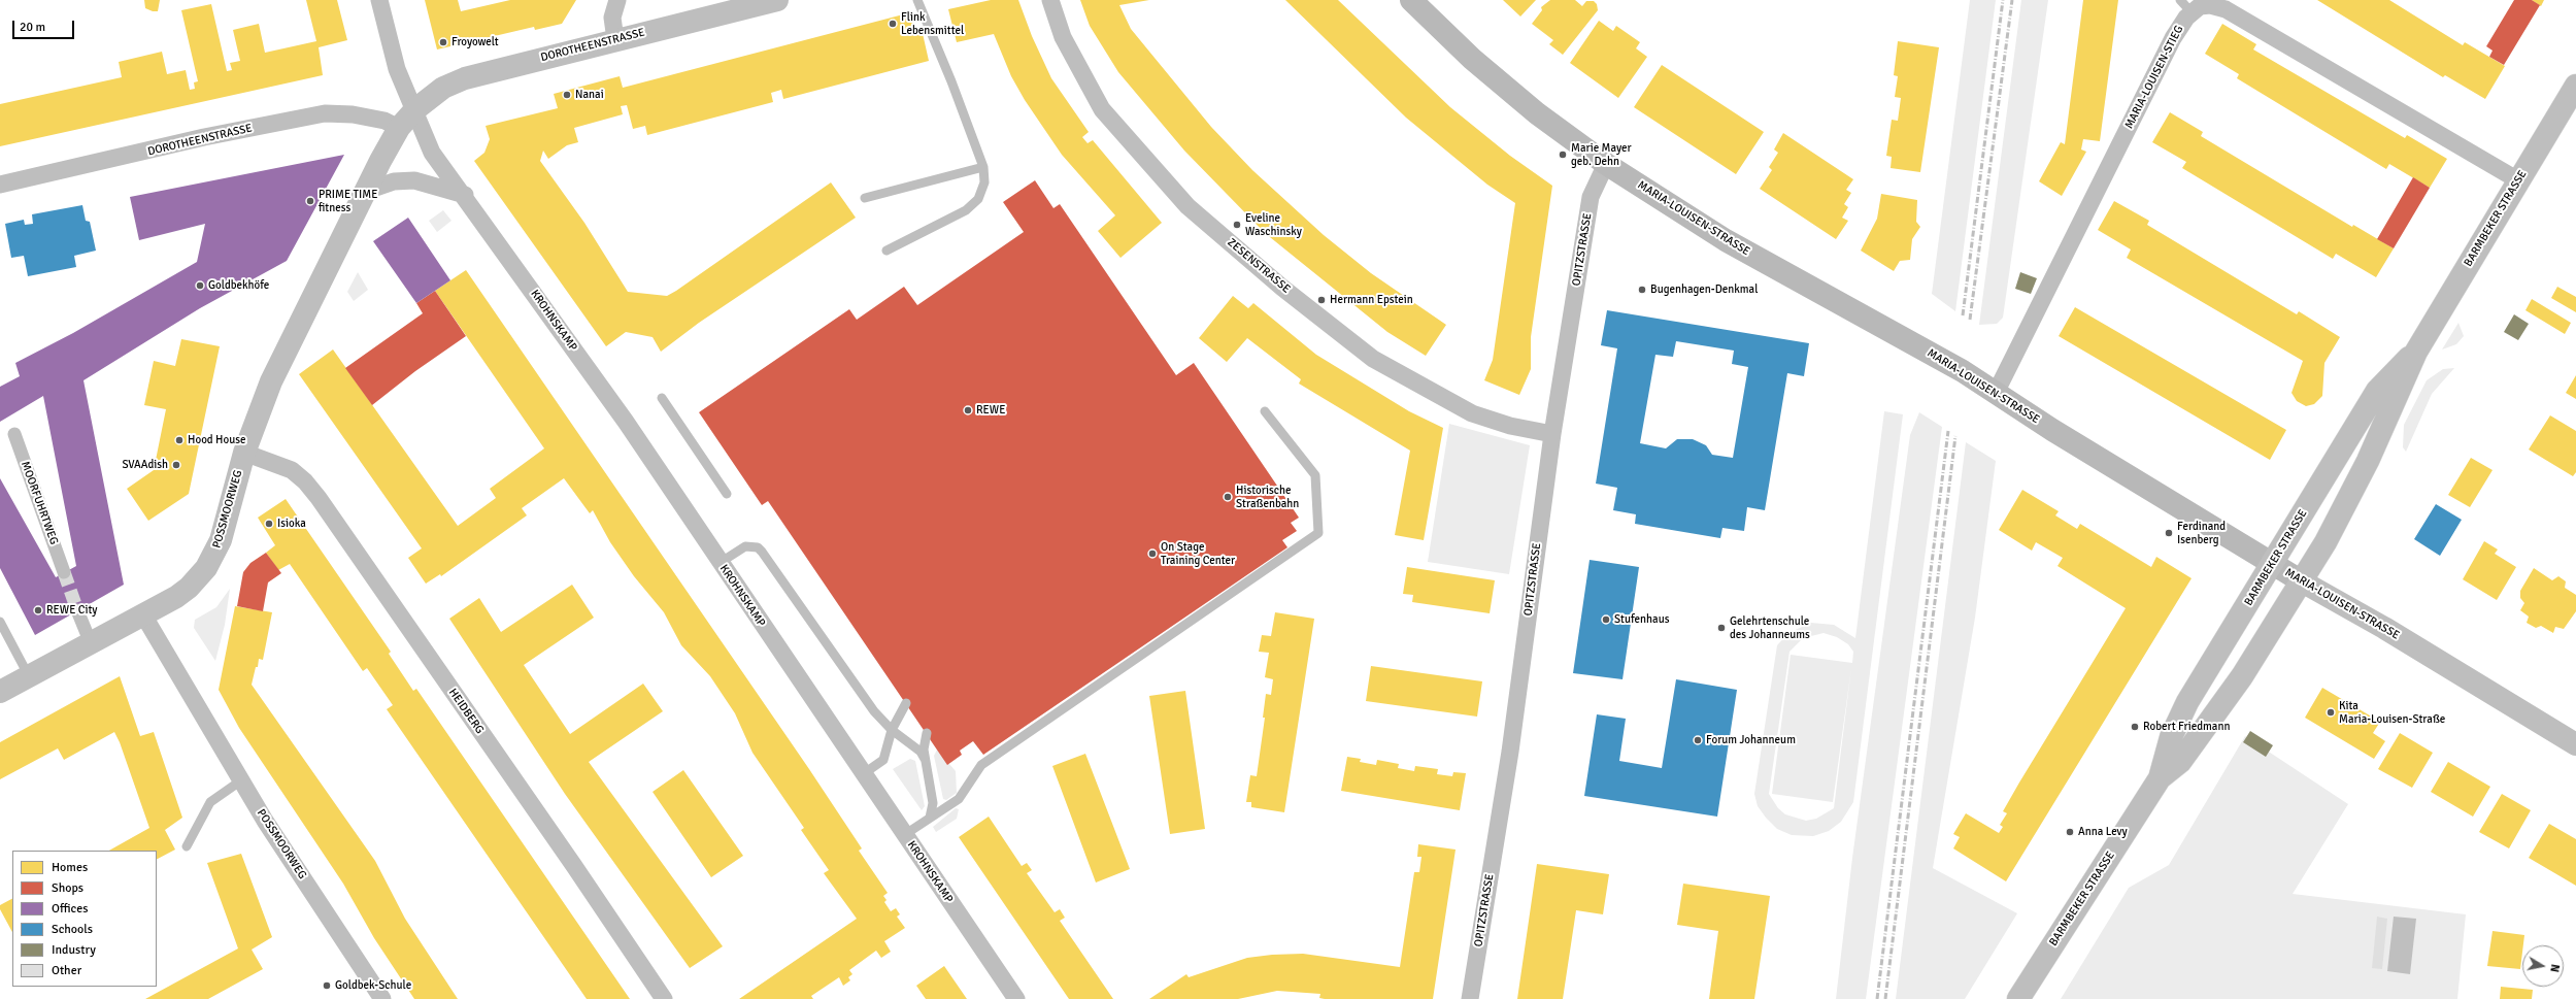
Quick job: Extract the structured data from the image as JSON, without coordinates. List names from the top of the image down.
{
  "streets": {
    "main road": [
      "DOROTHEENSTRASSE",
      "MARIA-LOUISEN-STRASSE",
      "BARMBEKER STRASSE",
      "POSSMOORWEG"
    ],
    "street": [
      "MARIA-LOUISEN-STIEG",
      "OPITZSTRASSE",
      "ZESENSTRASSE",
      "KROHNSKAMP",
      "MOORFUHRTWEG",
      "HEIDBERG"
    ]
  },
  "crossings": [
    ["DOROTHEENSTRASSE", "KROHNSKAMP"],
    ["DOROTHEENSTRASSE", "POSSMOORWEG"],
    ["MARIA-LOUISEN-STIEG", "MARIA-LOUISEN-STRASSE"],
    ["MARIA-LOUISEN-STIEG", "BARMBEKER STRASSE"],
    ["MARIA-LOUISEN-STRASSE", "BARMBEKER STRASSE"],
    ["MARIA-LOUISEN-STRASSE", "OPITZSTRASSE"],
    ["OPITZSTRASSE", "ZESENSTRASSE"],
    ["KROHNSKAMP", "POSSMOORWEG"],
    ["POSSMOORWEG", "HEIDBERG"]
  ],
  "places": [
    "Flink Lebensmittel",
    "Froyowelt",
    "Nanai",
    "Marie Mayer geb. Dehn",
    "PRIME TIME fitness",
    "Eveline Waschinsky",
    "Goldbekhöfe",
    "Bugenhagen-Denkmal",
    "Hermann Epstein",
    "REWE",
    "Hood House",
    "SVAAdish",
    "Historische Straßenbahn",
    "Isioka",
    "Ferdinand Isenberg",
    "On Stage Training Center",
    "REWE City",
    "Stufenhaus",
    "Gelehrtenschule des Johanneums",
    "Kita Maria-Louisen-Straße",
    "Robert Friedmann",
    "Forum Johanneum",
    "Anna Levy",
    "Goldbek-Schule"
  ],
  "legend": [
    "Homes",
    "Shops",
    "Offices",
    "Schools",
    "Industry",
    "Other"
  ],
  "scale_bar": "20 m",
  "north": "right"
}
